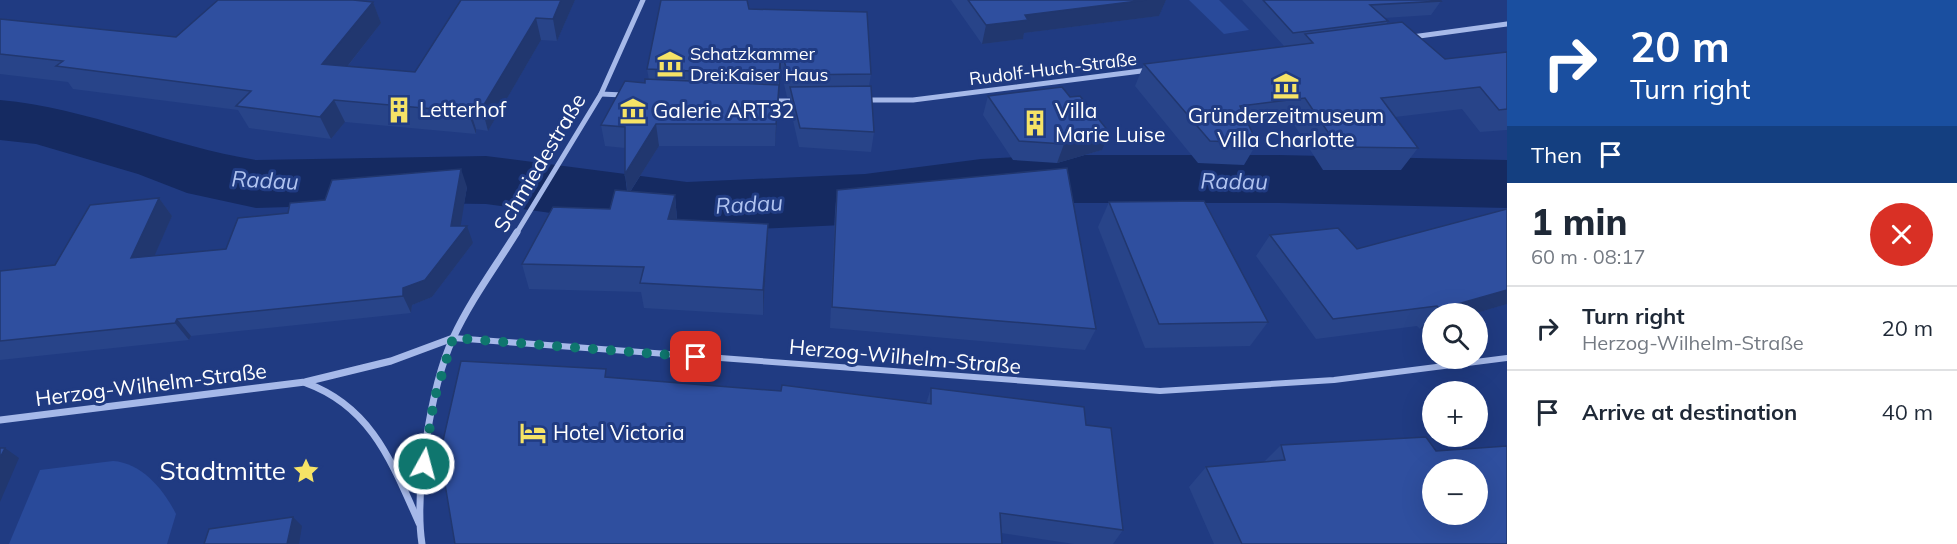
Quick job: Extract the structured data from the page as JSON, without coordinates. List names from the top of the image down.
{
  "streets": {
    "street": ["Rudolf-Huch-Straße", "Schmiedestraße", "Herzog-Wilhelm-Straße"]
  },
  "crossings": [
    ["Schmiedestraße", "Herzog-Wilhelm-Straße"]
  ],
  "water": ["Radau"],
  "places": {
    "museum": ["Schatzkammer Drei:Kaiser Haus", "Gründerzeitmuseum Villa Charlotte", "Galerie ART32"],
    "building": ["Letterhof", "Villa Marie Luise"],
    "hotel": ["Hotel Victoria"],
    "place": ["Stadtmitte"]
  },
  "page": {
    "turn": ["20 m", "Turn right"],
    "then": "Then",
    "heading": ["1 min", "60 m · 08:17"],
    "list": [
      {
        "name": "Turn right",
        "note": "Herzog-Wilhelm-Straße",
        "value": "20 m"
      },
      {
        "name": "Arrive at destination",
        "value": "40 m"
      }
    ],
    "map_buttons": ["+", "−"]
  }
}
